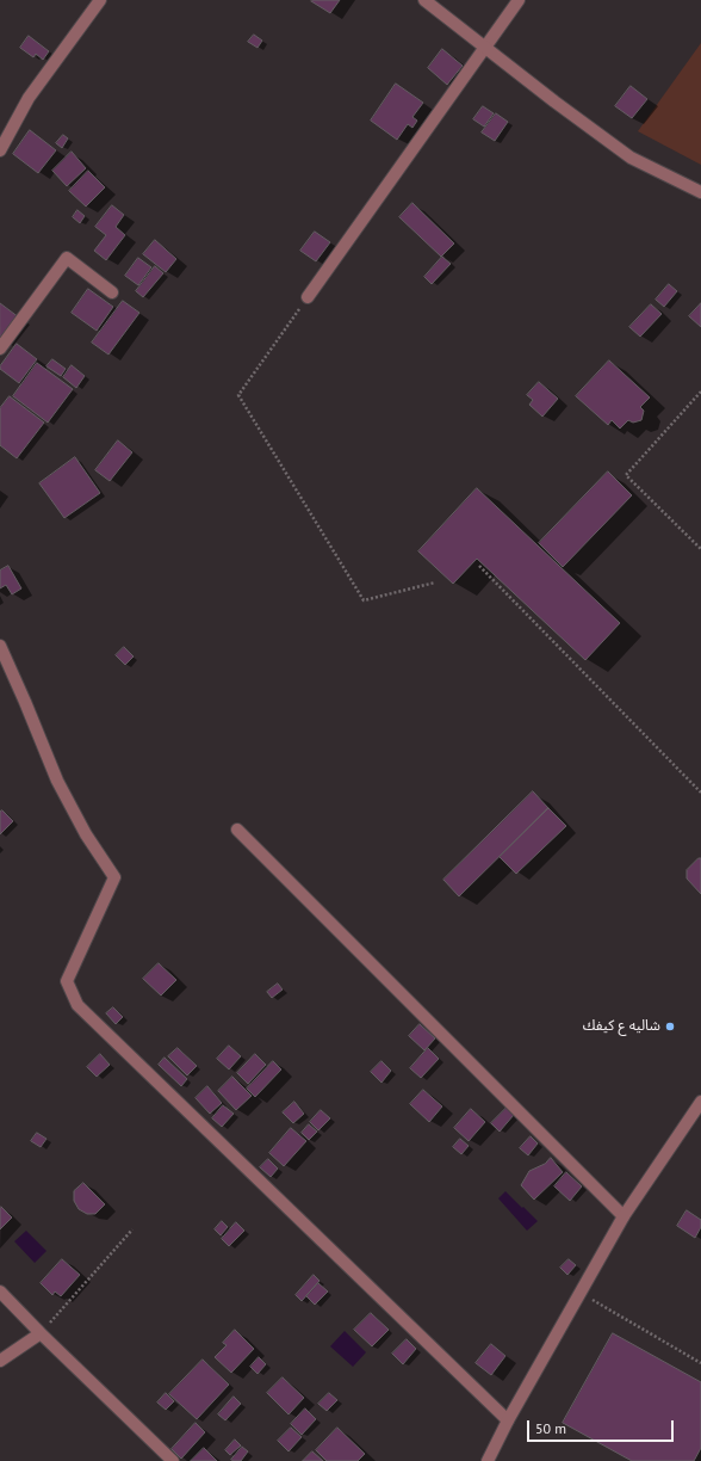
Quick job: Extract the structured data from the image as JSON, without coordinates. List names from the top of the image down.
{
  "places": ["شاليه ع كيفك"],
  "scale_bar": "50 m"
}
